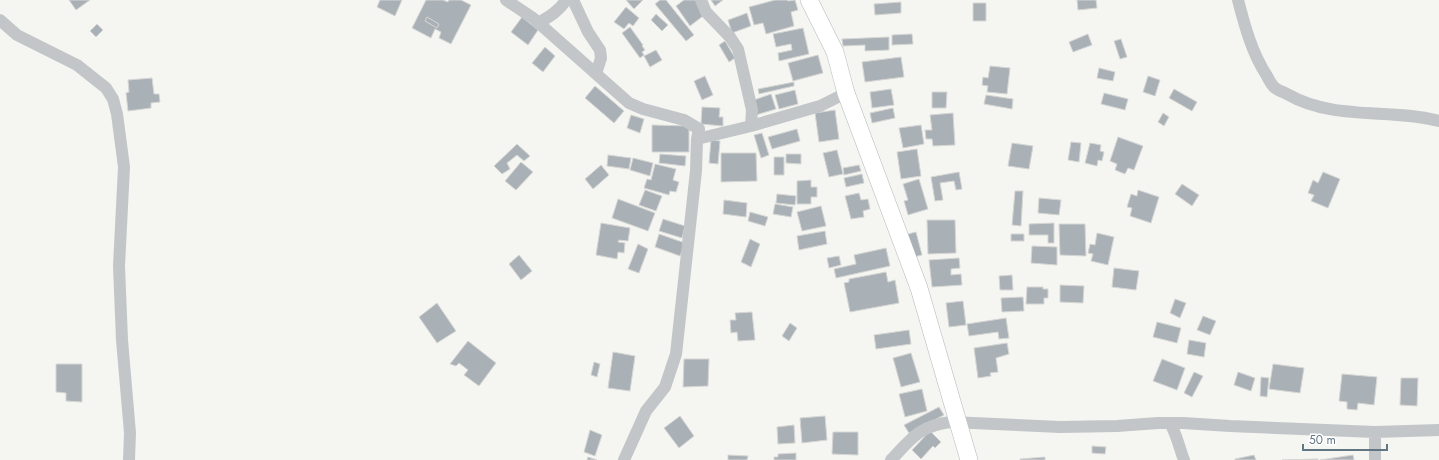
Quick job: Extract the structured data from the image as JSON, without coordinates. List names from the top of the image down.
{
  "scale_bar": "50 m"
}
